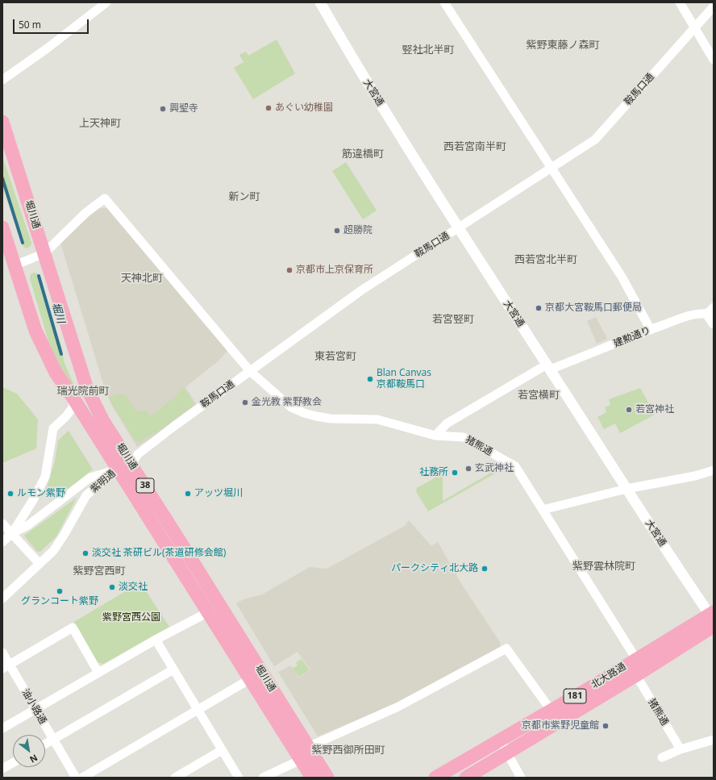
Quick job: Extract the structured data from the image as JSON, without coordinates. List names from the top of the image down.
{
  "streets": {
    "main road": [
      "堀川通",
      "38",
      "北大路通",
      "181"
    ],
    "street": [
      "鞍馬口通",
      "大宮通",
      "建勲通り",
      "猪熊通",
      "紫明通",
      "油小路通"
    ]
  },
  "crossings": [
    ["鞍馬口通", "大宮通"],
    ["鞍馬口通", "堀川通"],
    ["鞍馬口通", "猪熊通"],
    ["大宮通", "建勲通り"],
    ["大宮通", "北大路通"],
    ["堀川通", "猪熊通"],
    ["堀川通", "紫明通"],
    ["建勲通り", "猪熊通"],
    ["猪熊通", "北大路通"]
  ],
  "districts": [
    "紫野東藤ノ森町",
    "竪社北半町",
    "上天神町",
    "西若宮南半町",
    "筋違橋町",
    "新ン町",
    "西若宮北半町",
    "天神北町",
    "若宮竪町",
    "東若宮町",
    "瑞光院前町",
    "若宮横町",
    "紫野雲林院町",
    "紫野宮西町",
    "紫野西御所田町"
  ],
  "water": ["堀川"],
  "parks": ["紫野宮西公園"],
  "places": [
    "あぐい幼稚園",
    "興聖寺",
    "超勝院",
    "京都市上京保育所",
    "京都大宮鞍馬口郵便局",
    "Blan Canvas 京都鞍馬口",
    "金光教 紫野教会",
    "若宮神社",
    "玄武神社",
    "社務所",
    "ルモン紫野",
    "アッツ堀川",
    "淡交社 茶研ビル(茶道研修会館)",
    "パークシティ北大路",
    "淡交社",
    "グランコート紫野",
    "京都市紫野児童館"
  ],
  "scale_bar": "50 m",
  "north": "bottom right"
}
